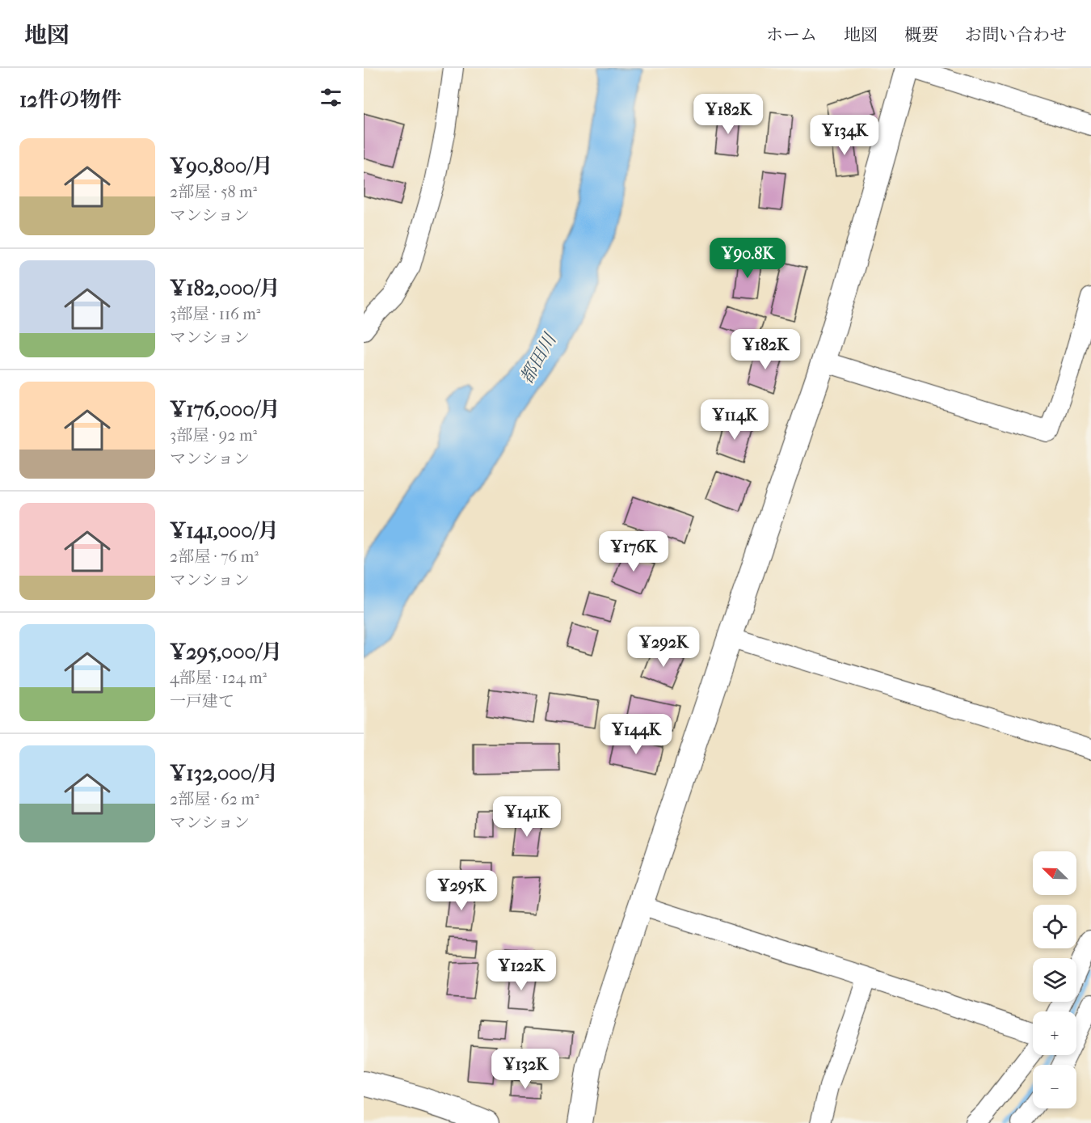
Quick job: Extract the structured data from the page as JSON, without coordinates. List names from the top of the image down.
{
  "water": ["都田川"],
  "north": "top left",
  "page": {
    "header": "地図",
    "nav": [
      "ホーム",
      "地図",
      "概要",
      "お問い合わせ"
    ],
    "heading": "12件の物件",
    "price": [
      "¥182K",
      "¥134K",
      "¥90.8K",
      "¥182K",
      "¥114K",
      "¥176K",
      "¥292K",
      "¥144K",
      "¥141K",
      "¥295K",
      "¥122K",
      "¥132K"
    ],
    "list": [
      {
        "name": "¥90,800/月",
        "note": "2部屋 · 58 m² · マンション"
      },
      {
        "name": "¥182,000/月",
        "note": "3部屋 · 116 m² · マンション"
      },
      {
        "name": "¥176,000/月",
        "note": "3部屋 · 92 m² · マンション"
      },
      {
        "name": "¥141,000/月",
        "note": "2部屋 · 76 m² · マンション"
      },
      {
        "name": "¥295,000/月",
        "note": "4部屋 · 124 m² · 一戸建て"
      },
      {
        "name": "¥132,000/月",
        "note": "2部屋 · 62 m² · マンション"
      }
    ],
    "map_buttons": ["+", "−"]
  }
}
